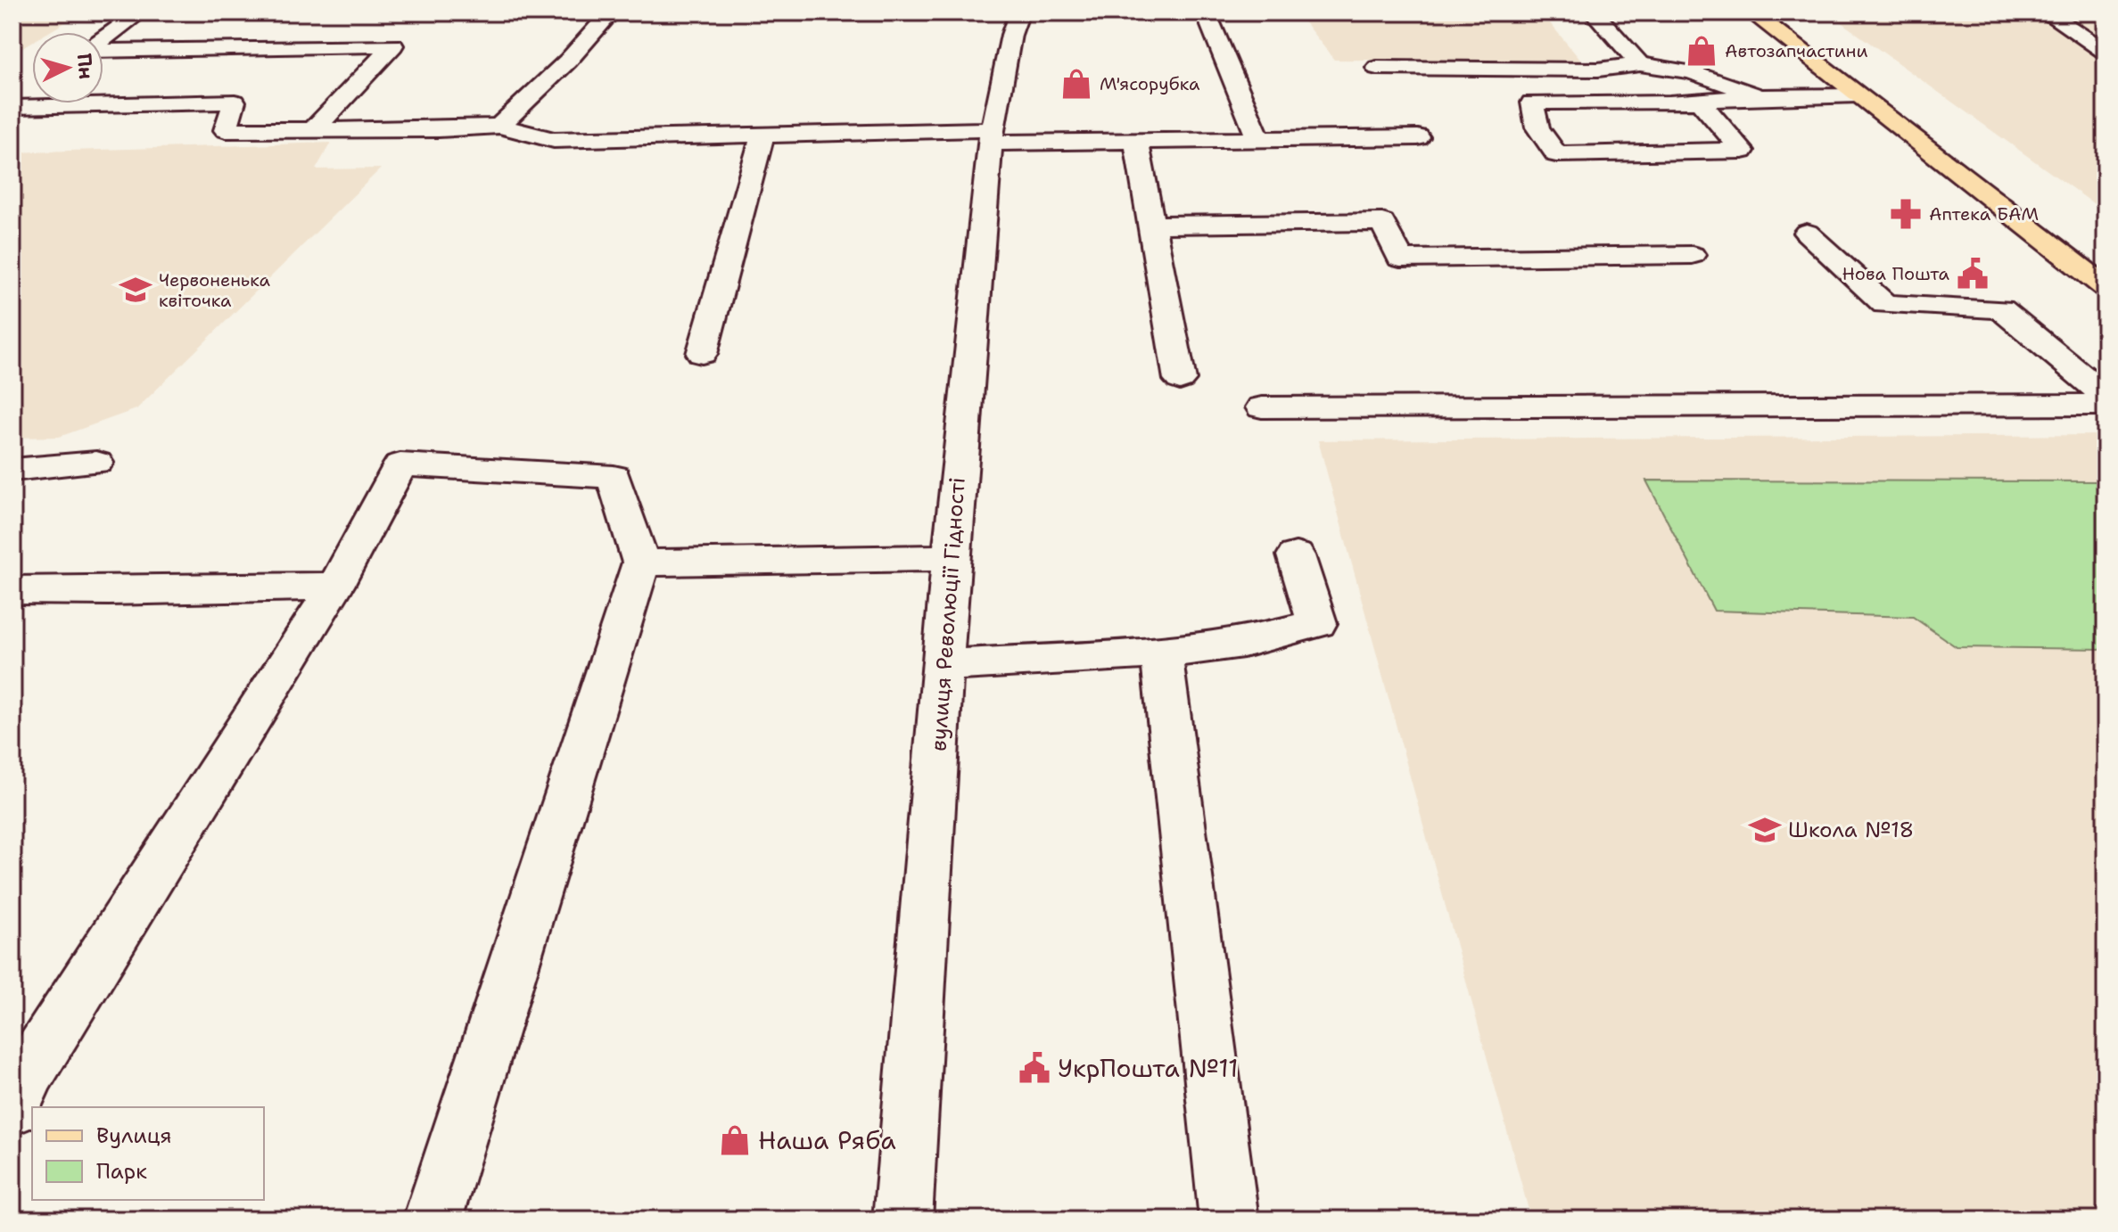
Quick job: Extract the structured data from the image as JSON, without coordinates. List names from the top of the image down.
{
  "streets": {
    "street": ["вулиця Революції Гідності"]
  },
  "places": {
    "shop": ["Автозапчастини", "М'ясорубка", "Наша Ряба"],
    "pharmacy": ["Аптека БАМ"],
    "public building": ["Нова Пошта", "УкрПошта №11"],
    "school or university": ["Червоненька квіточка", "Школа №18"]
  },
  "legend": ["Вулиця", "Парк"],
  "north": "right"
}
